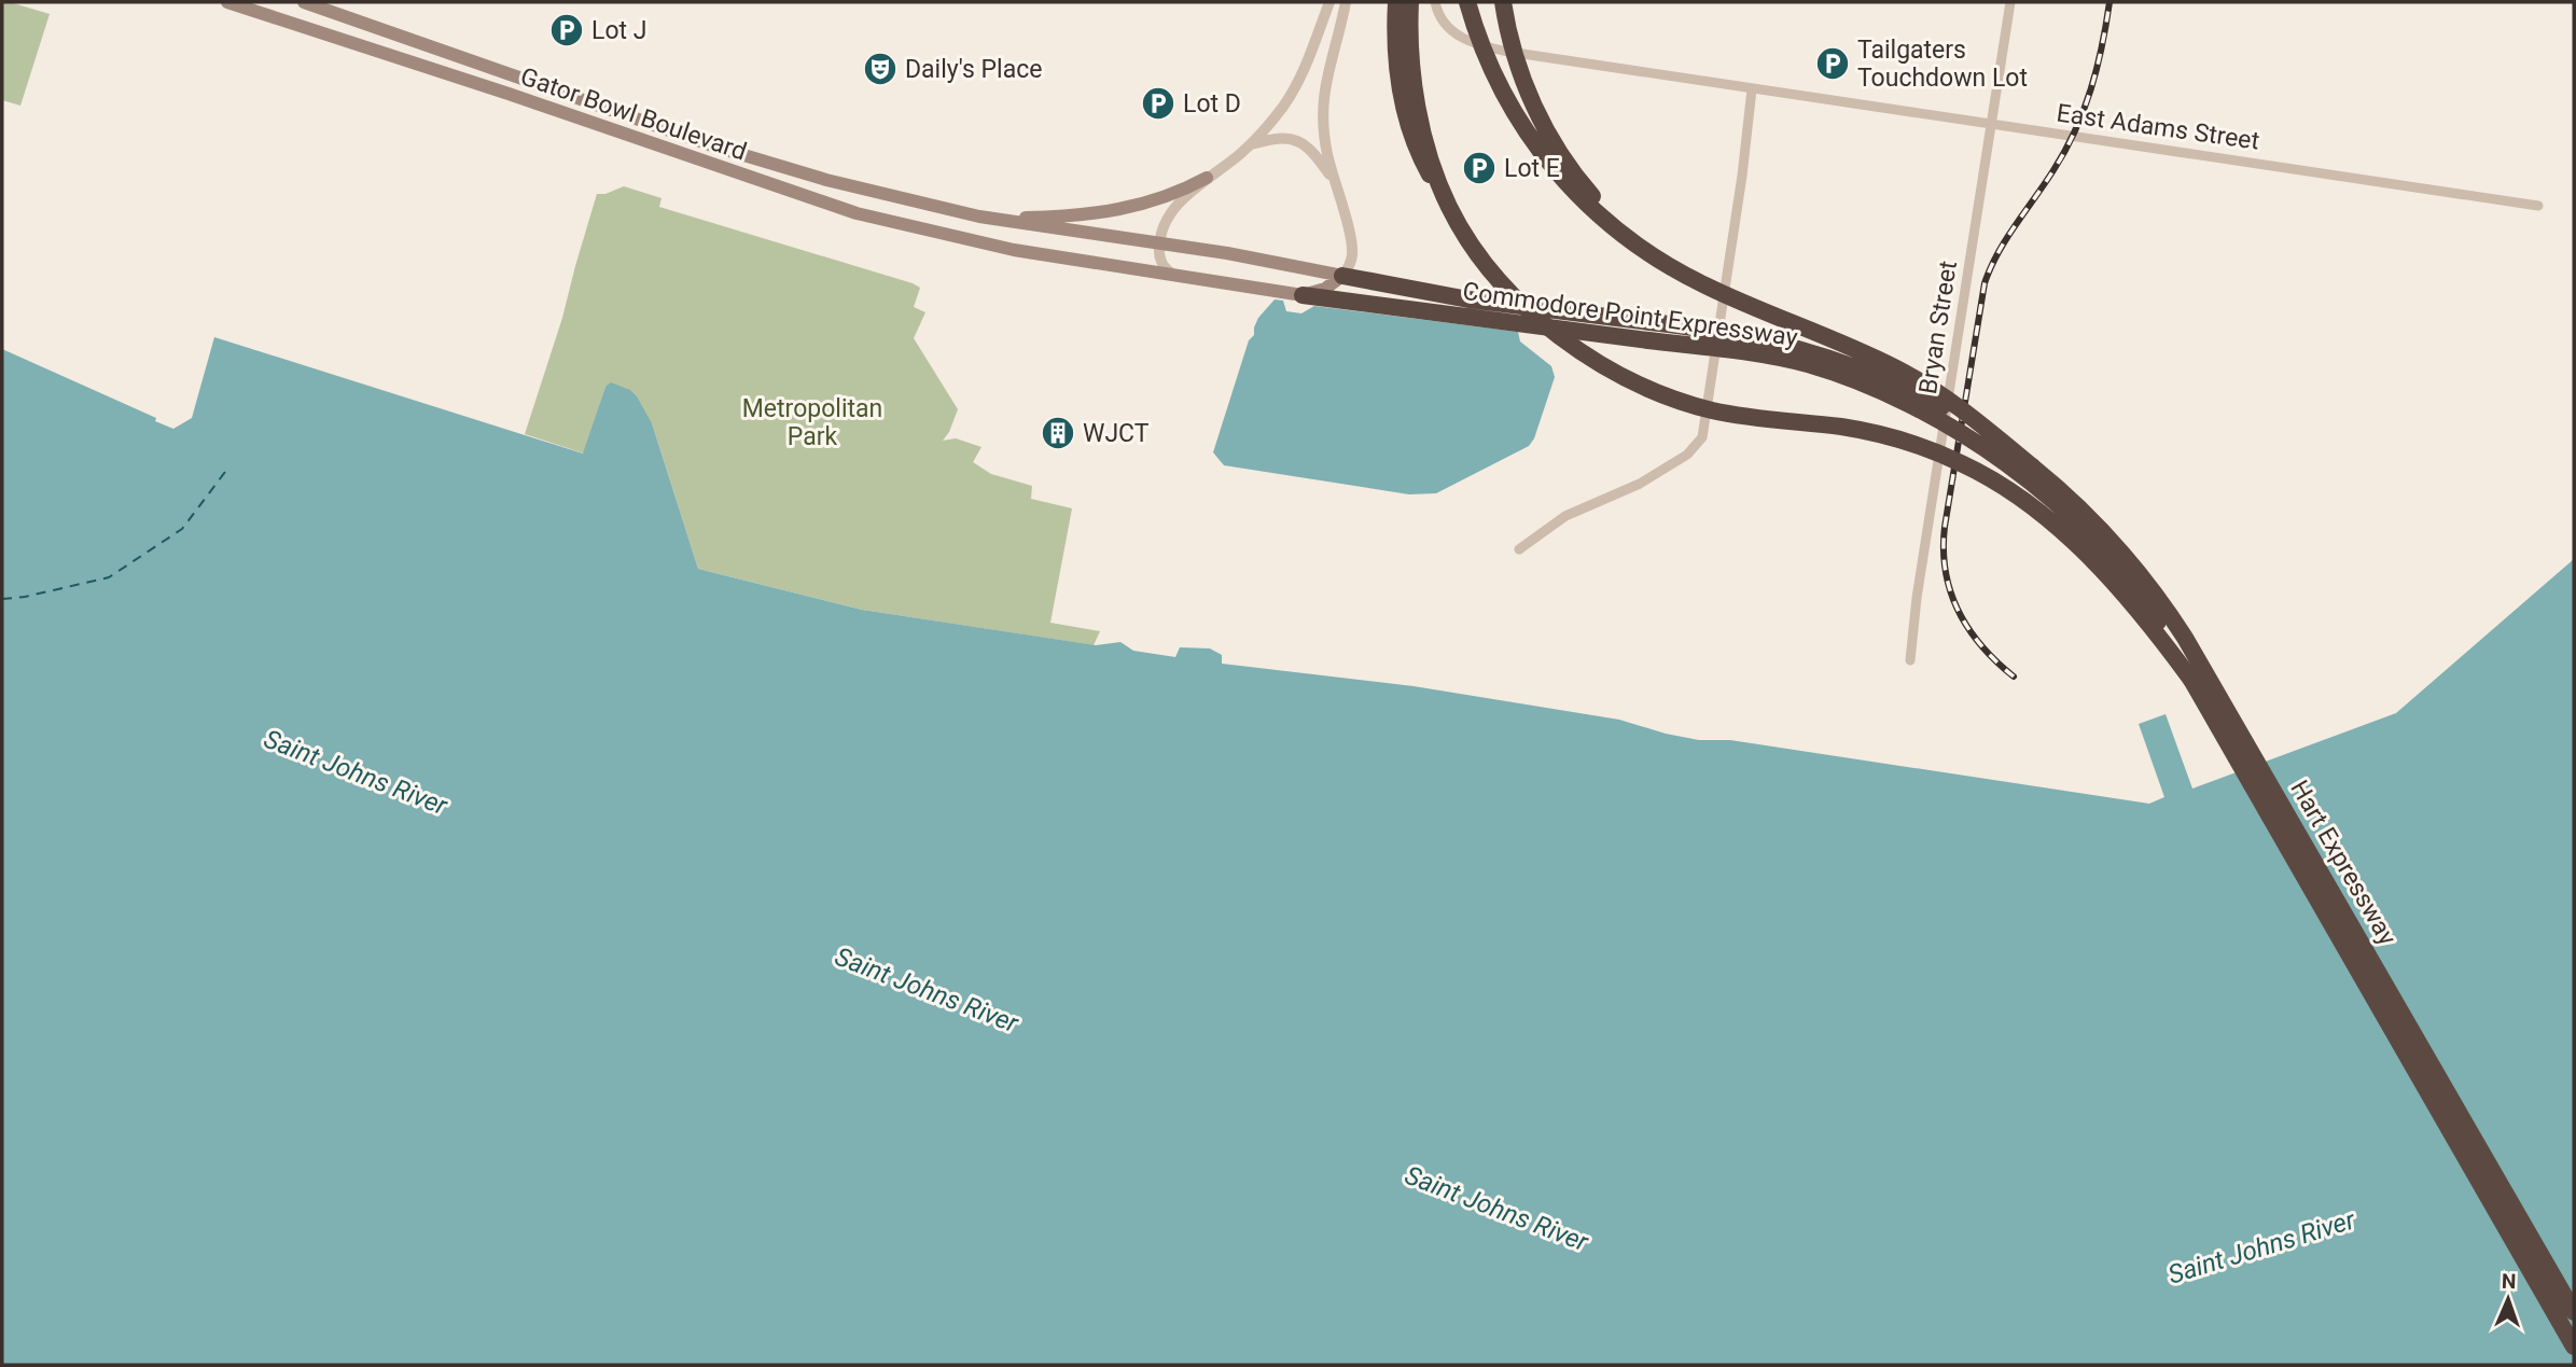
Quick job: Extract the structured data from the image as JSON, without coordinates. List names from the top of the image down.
{
  "streets": {
    "highway": ["Commodore Point Expressway", "Hart Expressway"],
    "main road": ["Gator Bowl Boulevard"],
    "street": ["East Adams Street", "Bryan Street"]
  },
  "crossings": [
    ["Gator Bowl Boulevard", "Commodore Point Expressway"],
    ["East Adams Street", "Bryan Street"],
    ["Commodore Point Expressway", "Hart Expressway"]
  ],
  "water": ["Saint Johns River"],
  "parks": ["Metropolitan Park"],
  "places": {
    "parking": [
      "Lot J",
      "Tailgaters Touchdown Lot",
      "Lot D",
      "Lot E"
    ],
    "theatre": ["Daily's Place"],
    "building": ["WJCT"]
  },
  "north": "top"
}
